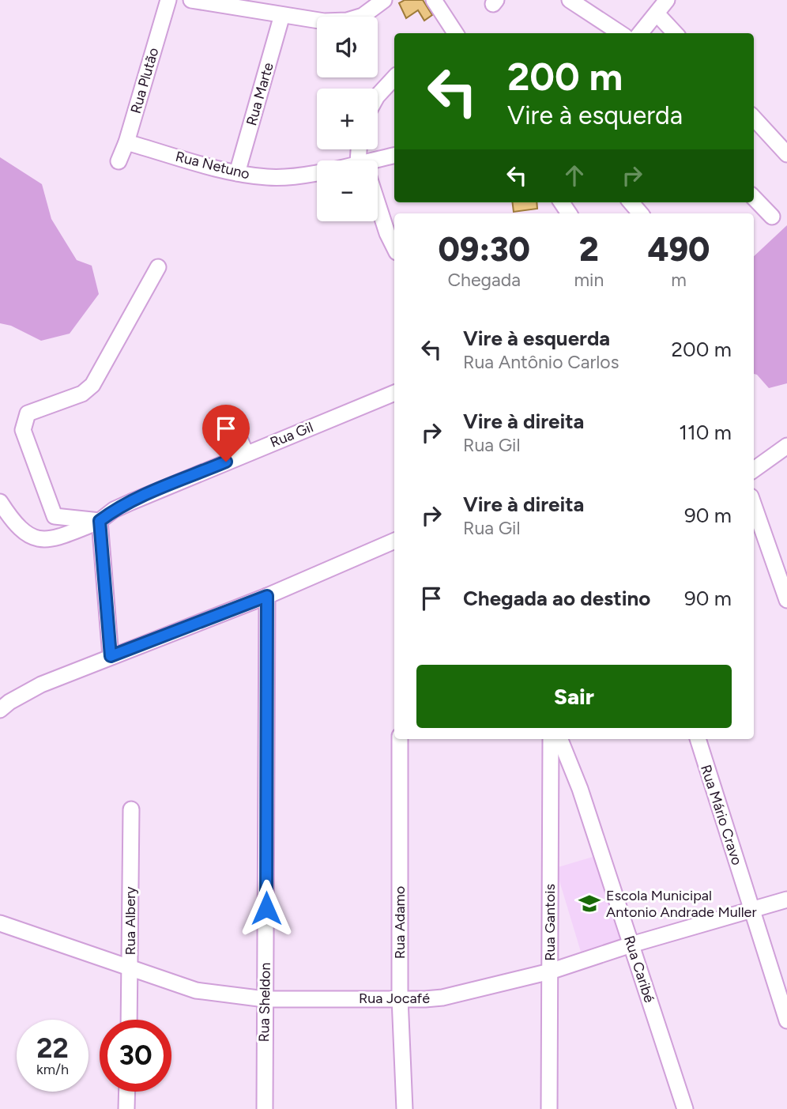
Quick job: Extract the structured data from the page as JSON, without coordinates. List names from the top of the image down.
{
  "streets": {
    "street": [
      "Rua Plutão",
      "Rua Marte",
      "Rua Netuno",
      "Rua Gil",
      "Rua Mário Cravo",
      "Rua Albery",
      "Rua Adamo",
      "Rua Gantois",
      "Rua Caribé",
      "Rua Jocafé",
      "Rua Sheldon"
    ]
  },
  "crossings": [
    ["Rua Plutão", "Rua Netuno"],
    ["Rua Marte", "Rua Netuno"],
    ["Rua Mário Cravo", "Rua Jocafé"],
    ["Rua Albery", "Rua Jocafé"],
    ["Rua Adamo", "Rua Jocafé"],
    ["Rua Gantois", "Rua Jocafé"],
    ["Rua Caribé", "Rua Jocafé"],
    ["Rua Jocafé", "Rua Sheldon"]
  ],
  "places": {
    "school or university": ["Escola Municipal Antonio Andrade Muller"]
  },
  "page": {
    "map_buttons": ["+", "−"],
    "turn": ["200 m", "Vire à esquerda"],
    "eta": [
      "09:30",
      "Chegada",
      "2",
      "min",
      "490",
      "m"
    ],
    "list": [
      {
        "name": "Vire à esquerda",
        "note": "Rua Antônio Carlos",
        "value": "200 m"
      },
      {
        "name": "Vire à direita",
        "note": "Rua Gil",
        "value": "110 m"
      },
      {
        "name": "Vire à direita",
        "note": "Rua Gil",
        "value": "90 m"
      },
      {
        "name": "Chegada ao destino",
        "value": "90 m"
      }
    ],
    "buttons": "Sair",
    "speed": "22 km/h",
    "limit": "30"
  }
}
